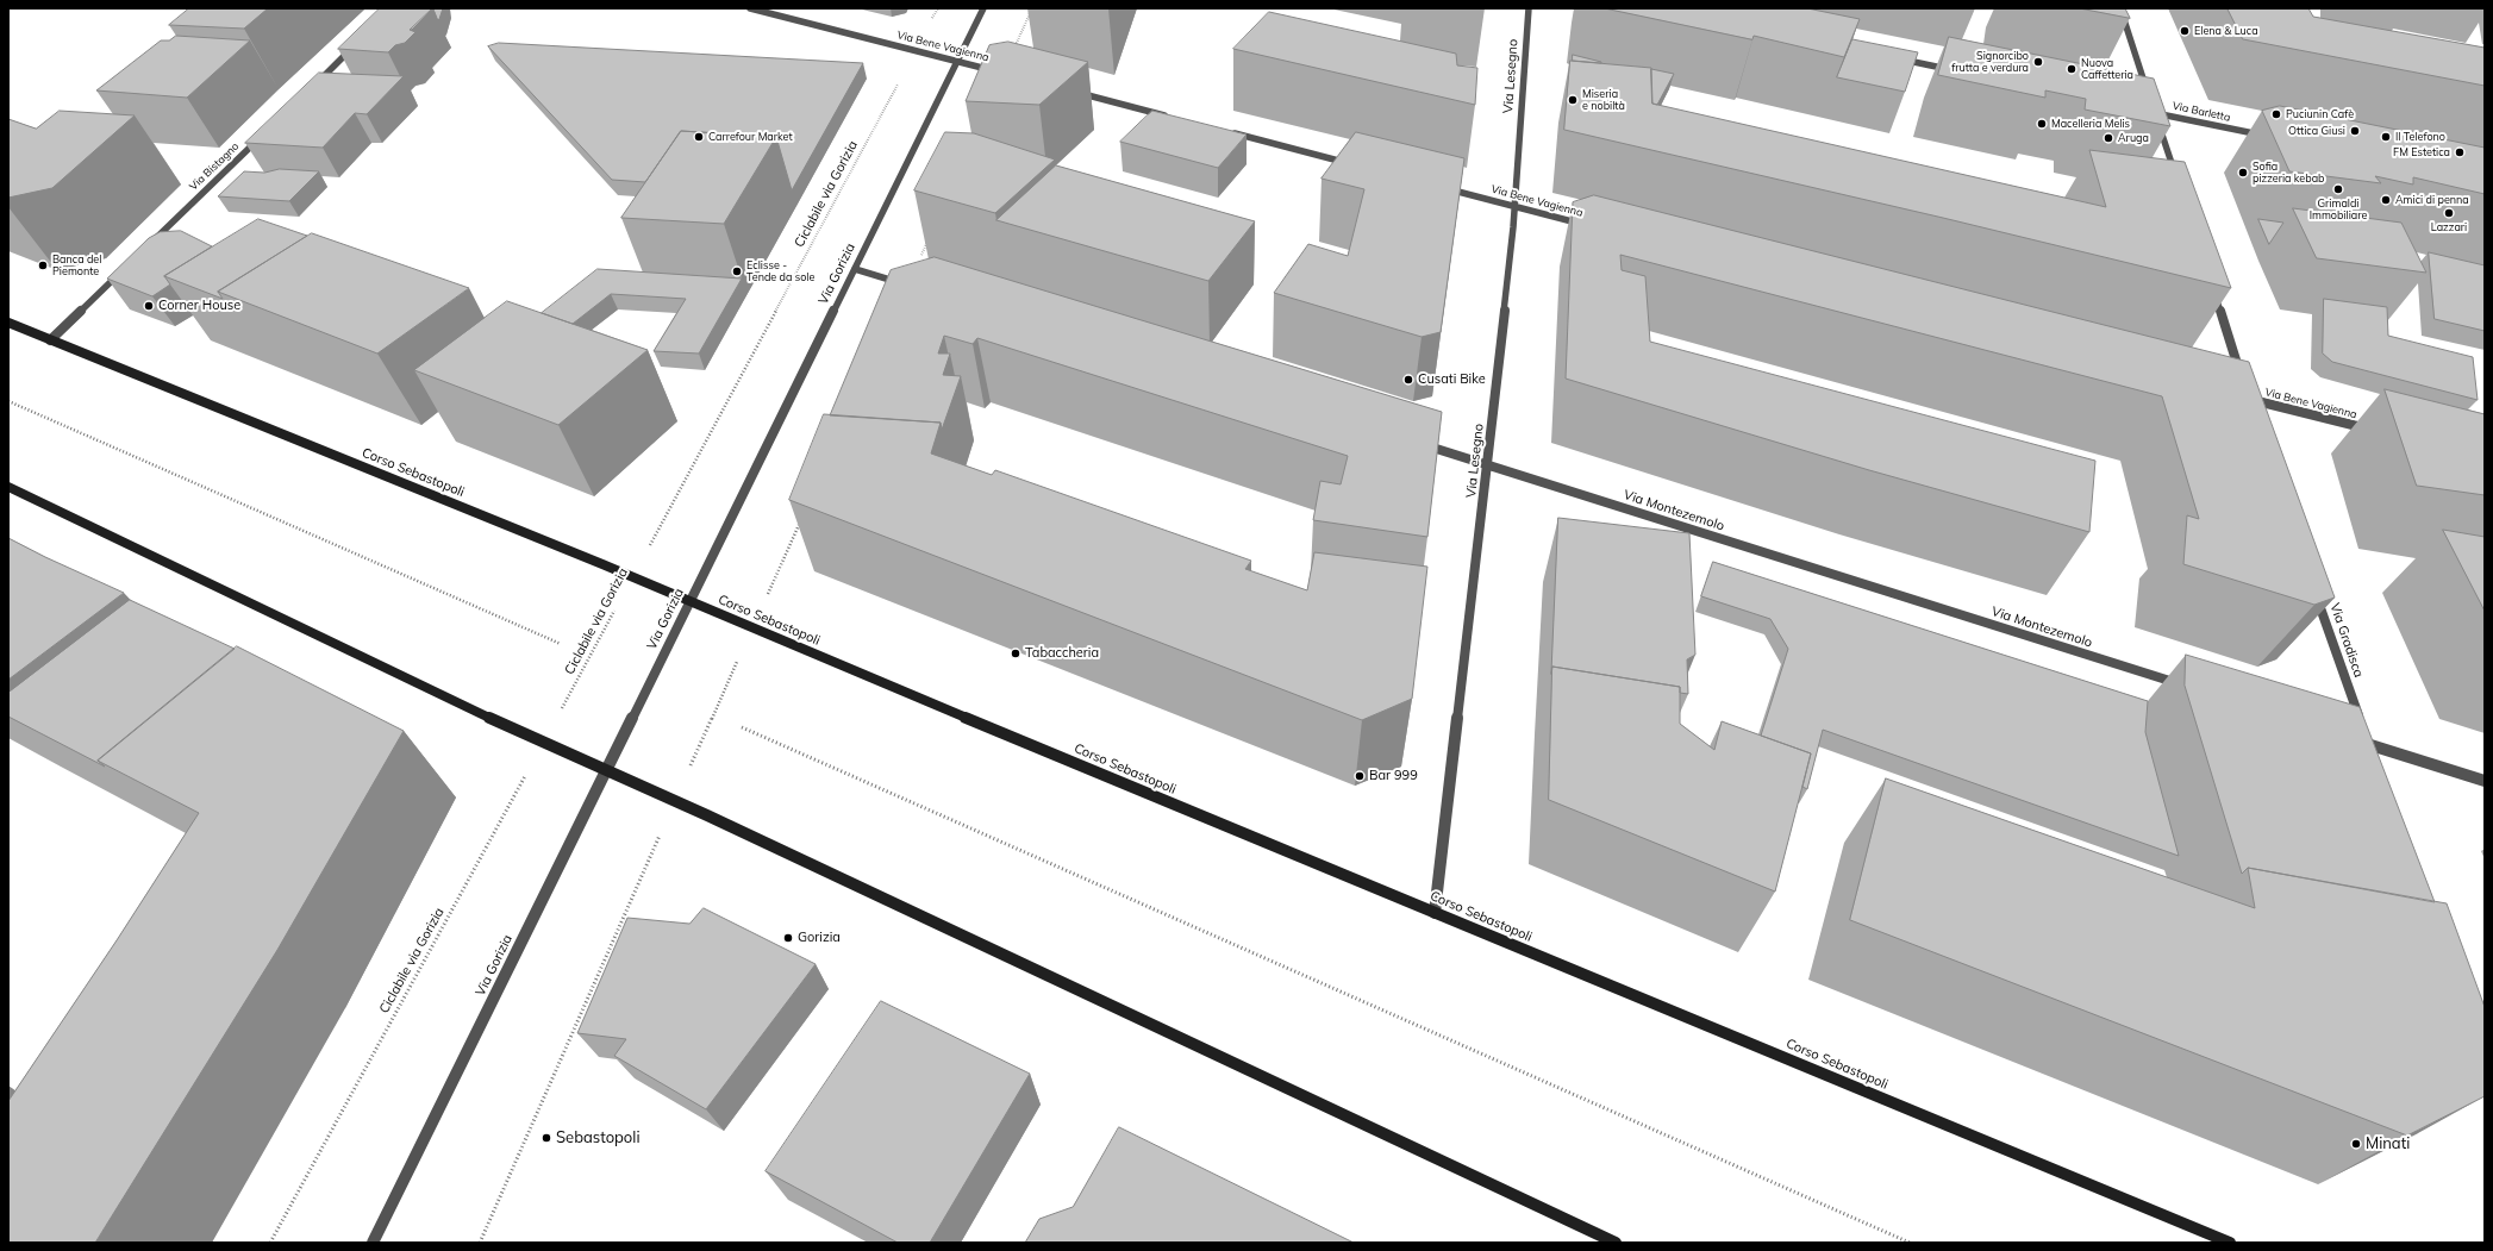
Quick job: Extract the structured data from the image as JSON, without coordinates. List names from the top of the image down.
{
  "streets": {
    "main road": ["Corso Sebastopoli"],
    "street": [
      "Via Bene Vagienna",
      "Via Lesegno",
      "Via Barletta",
      "Via Bistagno",
      "Via Gorizia",
      "Via Montezemolo",
      "Via Gradisca"
    ],
    "path": ["Ciclabile via Gorizia"]
  },
  "crossings": [
    ["Via Bene Vagienna", "Via Lesegno"],
    ["Via Bene Vagienna", "Ciclabile via Gorizia"],
    ["Via Bene Vagienna", "Via Gorizia"],
    ["Via Lesegno", "Corso Sebastopoli"],
    ["Via Lesegno", "Via Montezemolo"],
    ["Ciclabile via Gorizia", "Corso Sebastopoli"],
    ["Via Gorizia", "Corso Sebastopoli"]
  ],
  "places": [
    "Elena & Luca",
    "Signorcibo frutta e verdura",
    "Nuova Caffetteria",
    "Miseria e nobiltà",
    "Puciunin Cafè",
    "Macelleria Melis",
    "Ottica Giusi",
    "Carrefour Market",
    "Il Telefono",
    "Aruga",
    "FM Estetica",
    "Sofia pizzeria kebab",
    "Grimaldi Immobiliare",
    "Amici di penna",
    "Lazzari",
    "Banca del Piemonte",
    "Eclisse - Tende da sole",
    "Corner House",
    "Cusati Bike",
    "Tabaccheria",
    "Bar 999",
    "Gorizia",
    "Sebastopoli",
    "Minati"
  ]
}
